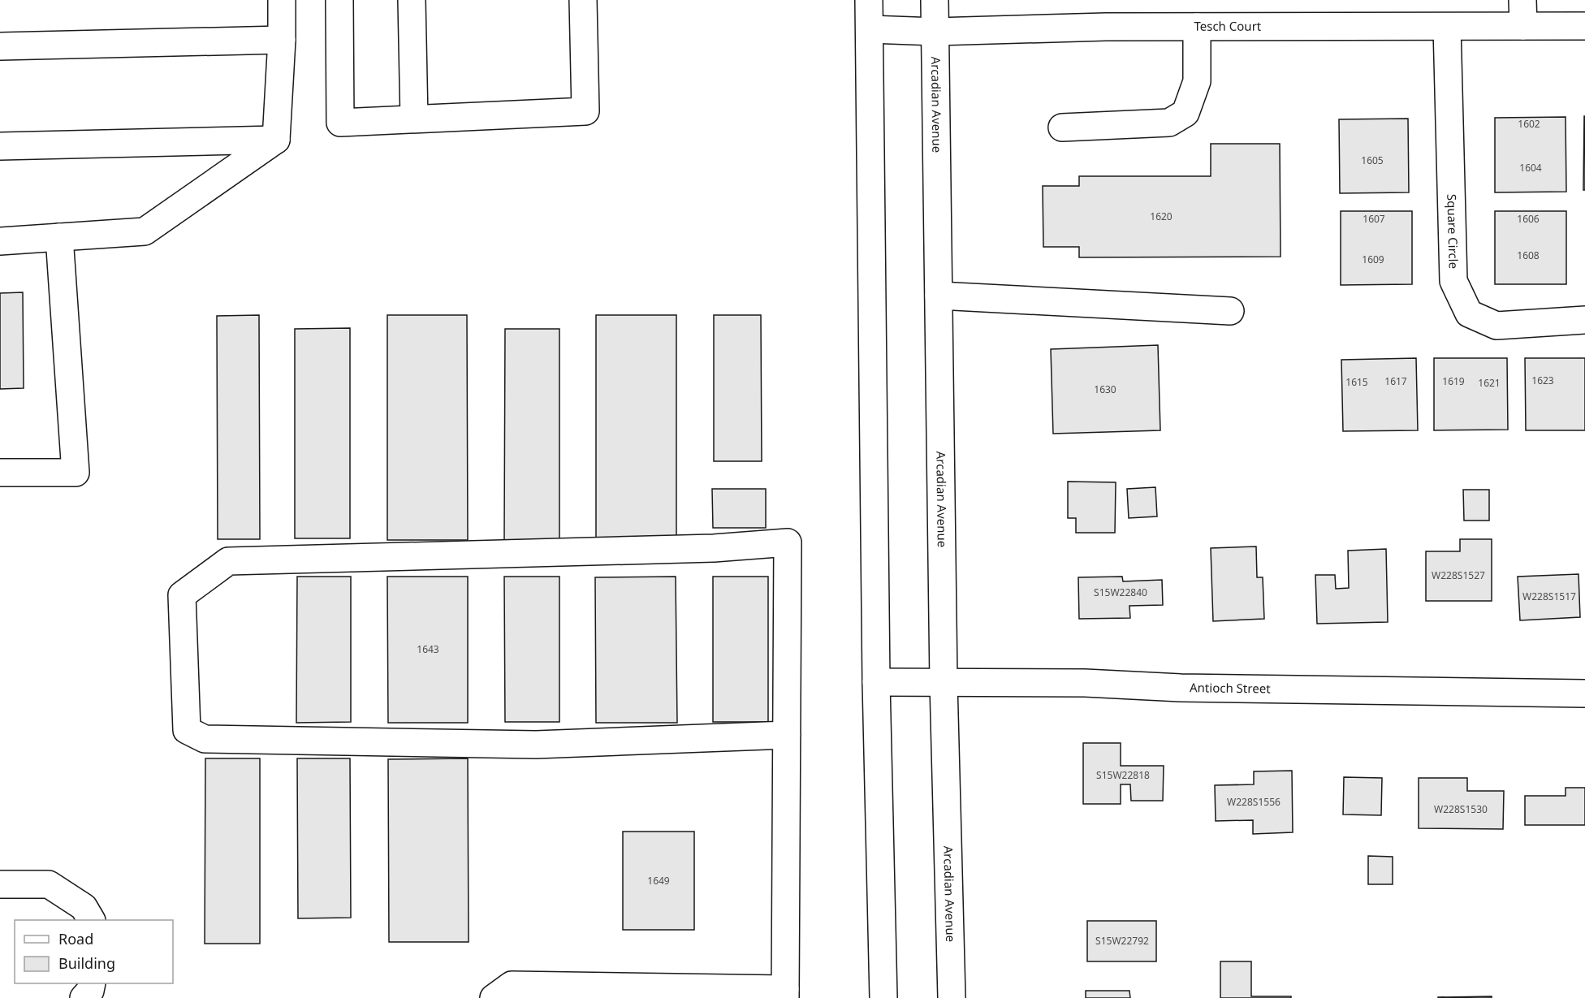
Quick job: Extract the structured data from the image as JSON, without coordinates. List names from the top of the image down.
{
  "streets": {
    "main road": [
      "Tesch Court",
      "Arcadian Avenue",
      "Square Circle",
      "Antioch Street"
    ]
  },
  "crossings": [
    ["Tesch Court", "Arcadian Avenue"],
    ["Tesch Court", "Square Circle"],
    ["Arcadian Avenue", "Antioch Street"]
  ],
  "house_numbers": [
    "1602",
    "1605",
    "1604",
    "1620",
    "1607",
    "1606",
    "1608",
    "1609",
    "1623",
    "1617",
    "1619",
    "1615",
    "1621",
    "1630",
    "W228S1527",
    "S15W22840",
    "W228S1517",
    "1643",
    "S15W22818",
    "W228S1556",
    "W228S1530",
    "1649",
    "S15W22792"
  ],
  "legend": ["Road", "Building"]
}
